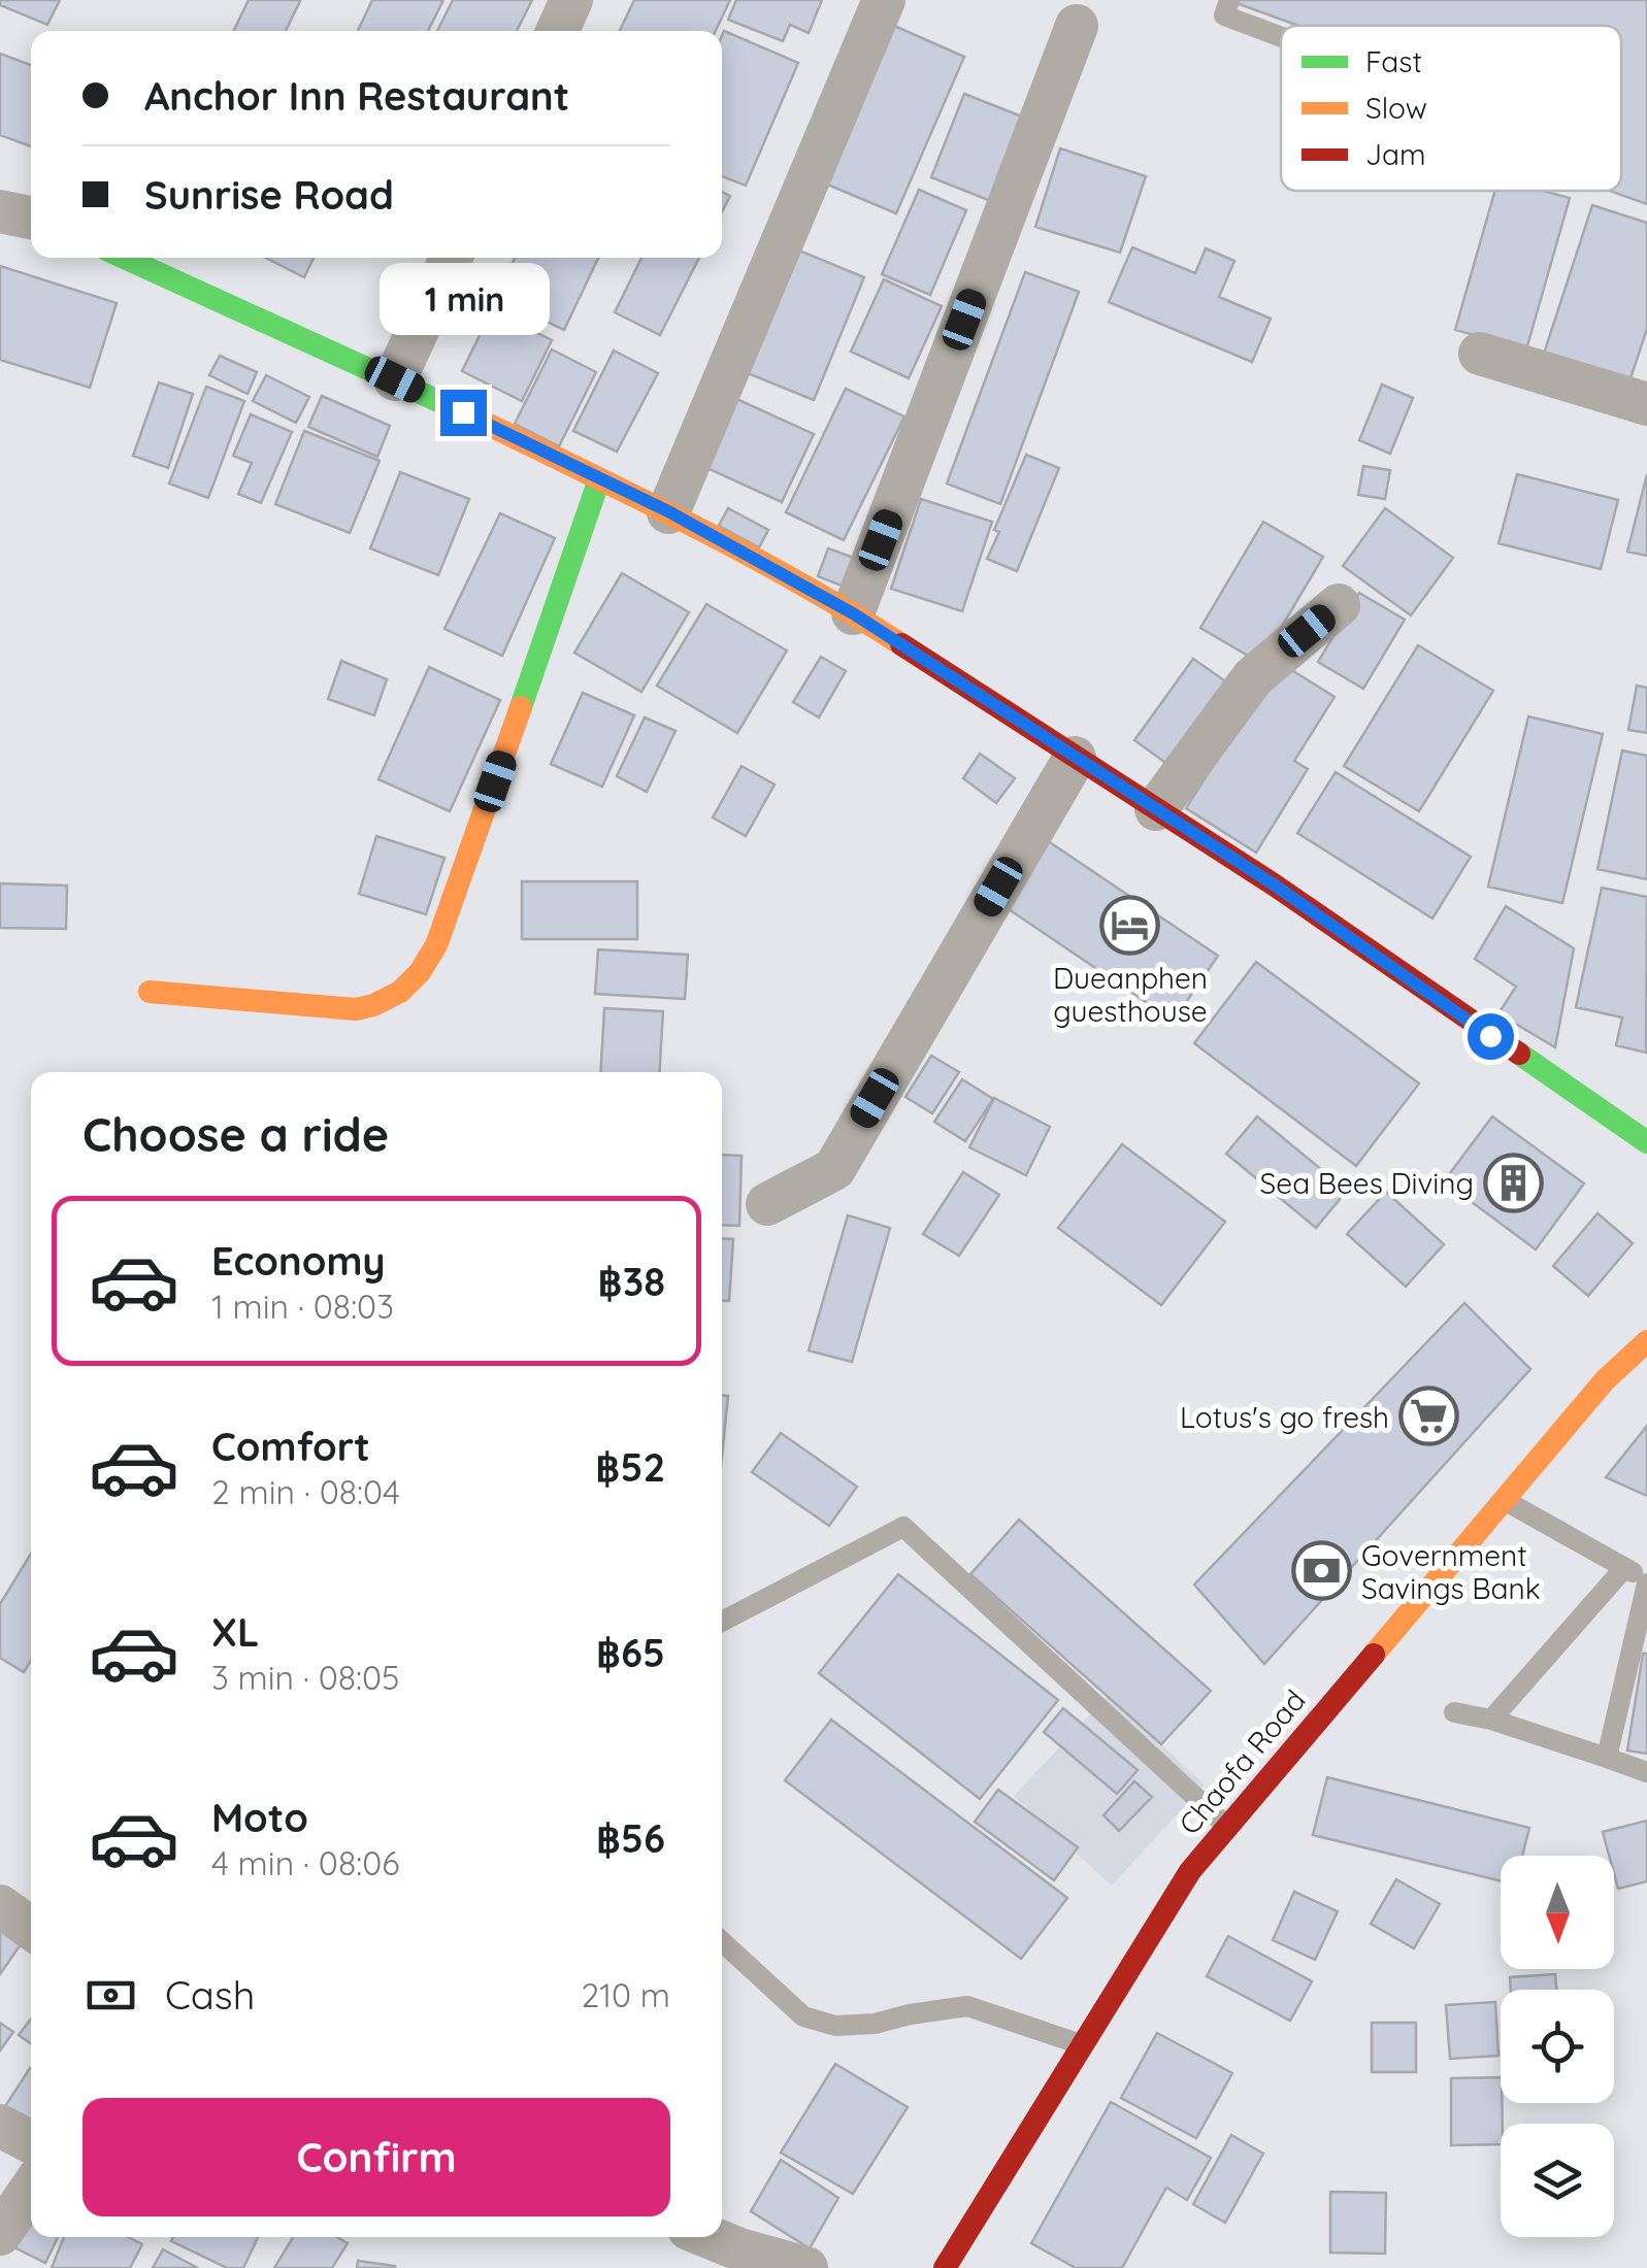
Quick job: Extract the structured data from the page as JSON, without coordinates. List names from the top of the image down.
{
  "streets": {
    "street": ["Chaofa Road"]
  },
  "places": {
    "hotel": ["Dueanphen guesthouse"],
    "building": ["Sea Bees Diving"],
    "supermarket": ["Lotus's go fresh"],
    "bank": ["Government Savings Bank"]
  },
  "legend": ["Fast", "Slow", "Jam"],
  "north": "bottom",
  "page": {
    "banner": ["Anchor Inn Restaurant", "Sunrise Road"],
    "bubble": "1 min",
    "heading": "Choose a ride",
    "list": [
      {
        "name": "Economy",
        "note": "1 min · 08:03",
        "value": "฿38"
      },
      {
        "name": "Comfort",
        "note": "2 min · 08:04",
        "value": "฿52"
      },
      {
        "name": "XL",
        "note": "3 min · 08:05",
        "value": "฿65"
      },
      {
        "name": "Moto",
        "note": "4 min · 08:06",
        "value": "฿56"
      }
    ],
    "pay": ["Cash", "210 m"],
    "buttons": "Confirm"
  }
}
